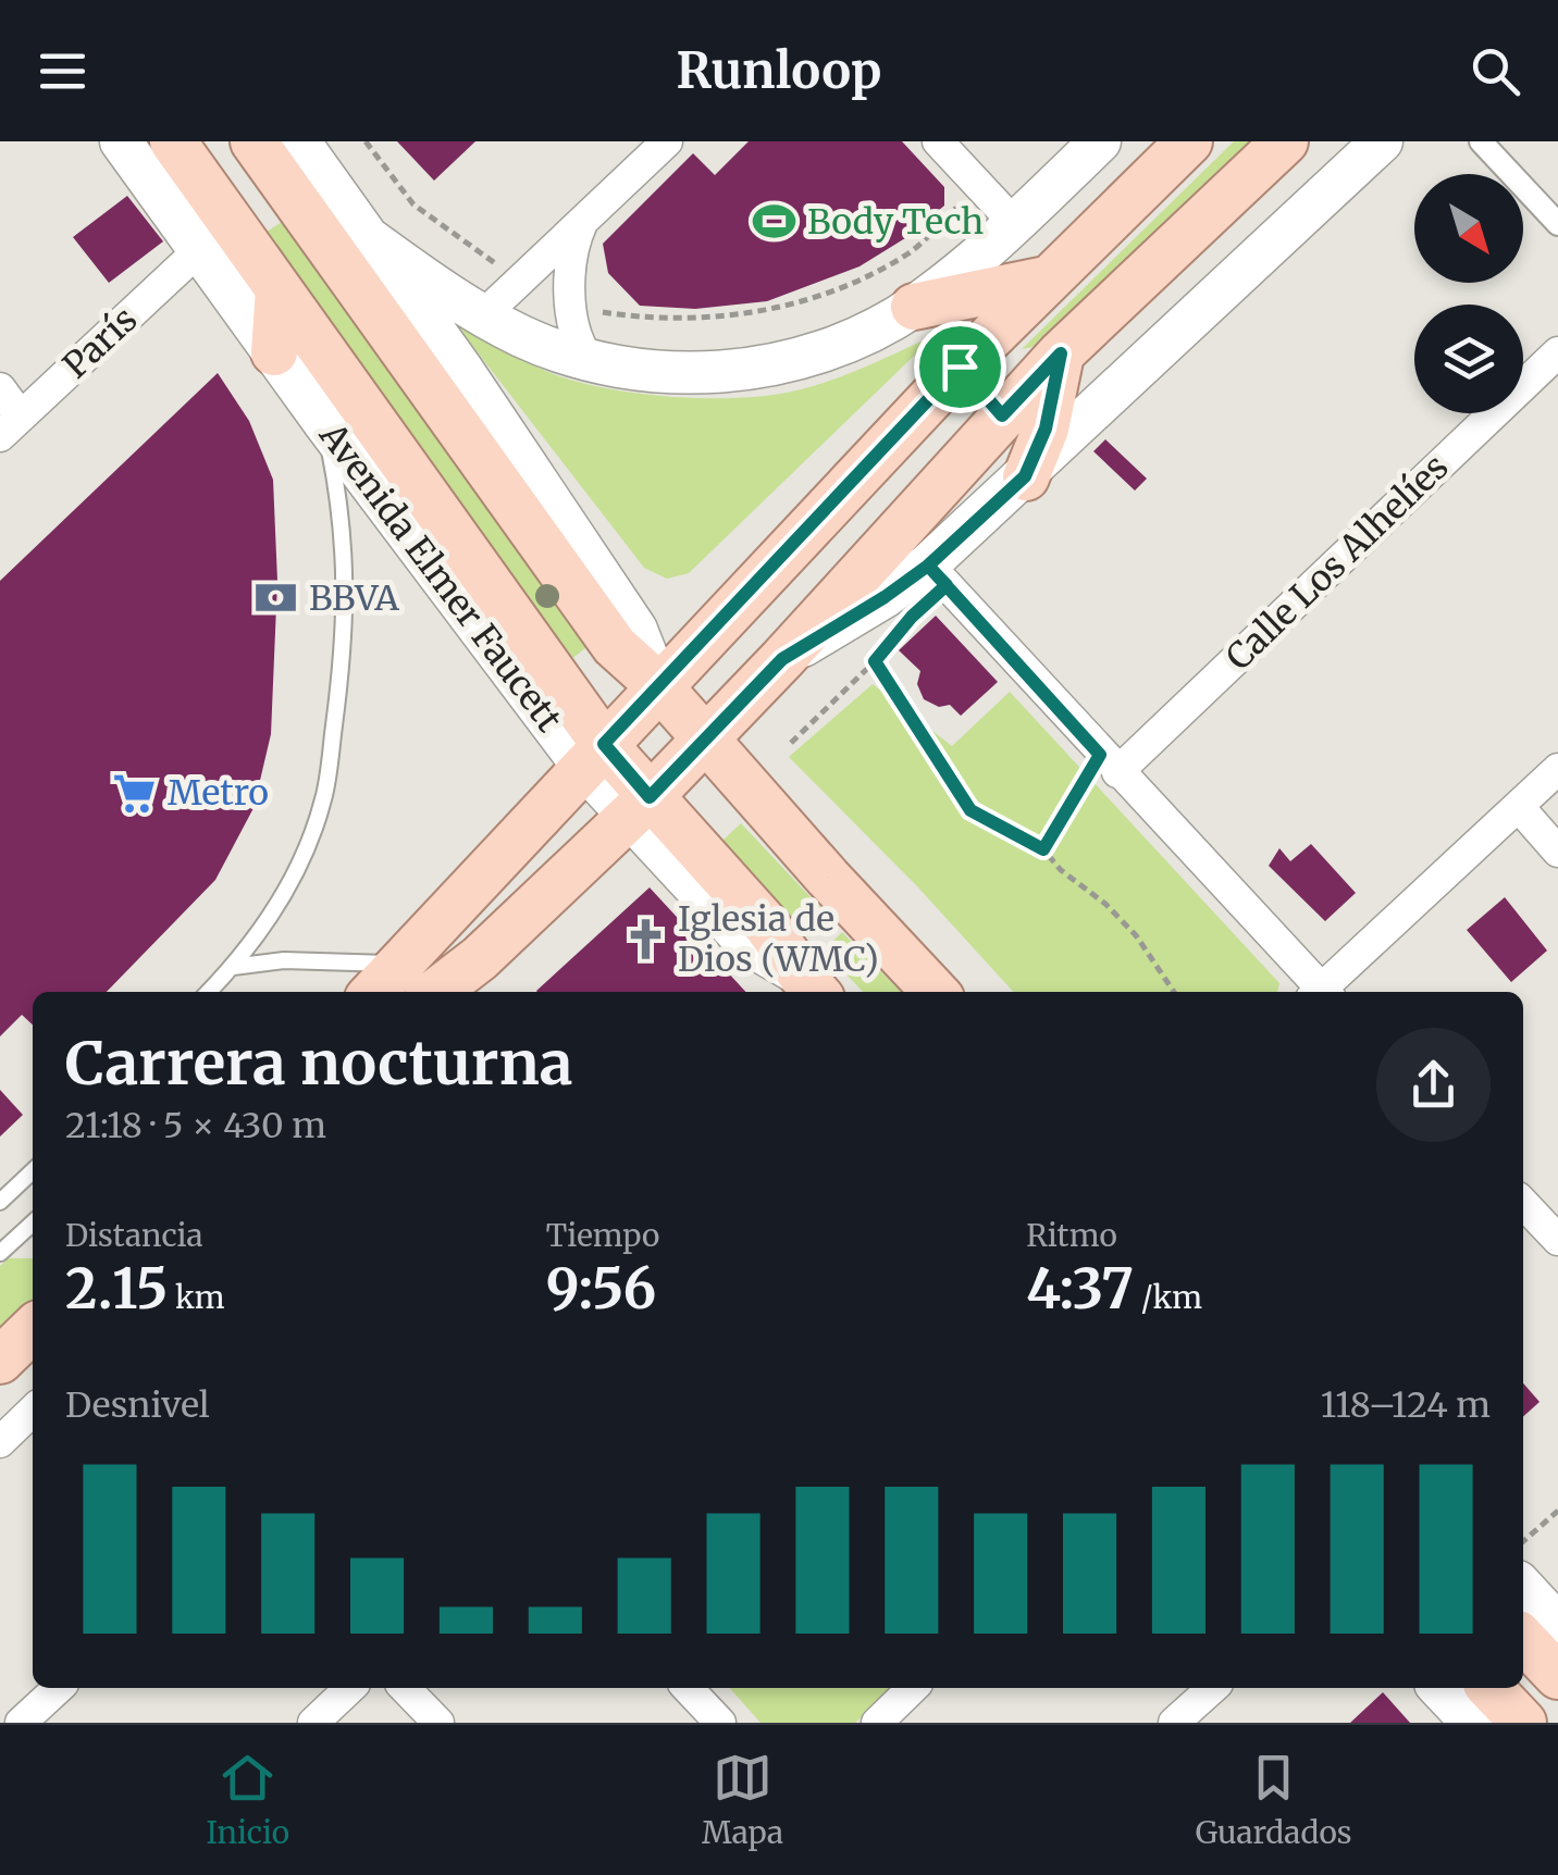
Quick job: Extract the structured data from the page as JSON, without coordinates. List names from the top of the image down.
{
  "streets": {
    "main road": ["Avenida Elmer Faucett"],
    "street": ["París", "Calle Los Alhelíes"]
  },
  "crossings": [
    ["París", "Avenida Elmer Faucett"]
  ],
  "places": {
    "sports": ["Body Tech"],
    "bank": ["BBVA"],
    "supermarket": ["Metro"],
    "church": ["Iglesia de Dios (WMC)"]
  },
  "north": "bottom right",
  "page": {
    "header": "Runloop",
    "heading": ["Carrera nocturna", "21:18 · 5 × 430 m"],
    "stats": [
      ["Distancia", "2.15 km"],
      ["Tiempo", "9:56"],
      ["Ritmo", "4:37 /km"]
    ],
    "chart": ["Desnivel", "118–124 m"],
    "tabs": ["Inicio", "Mapa", "Guardados"]
  }
}
